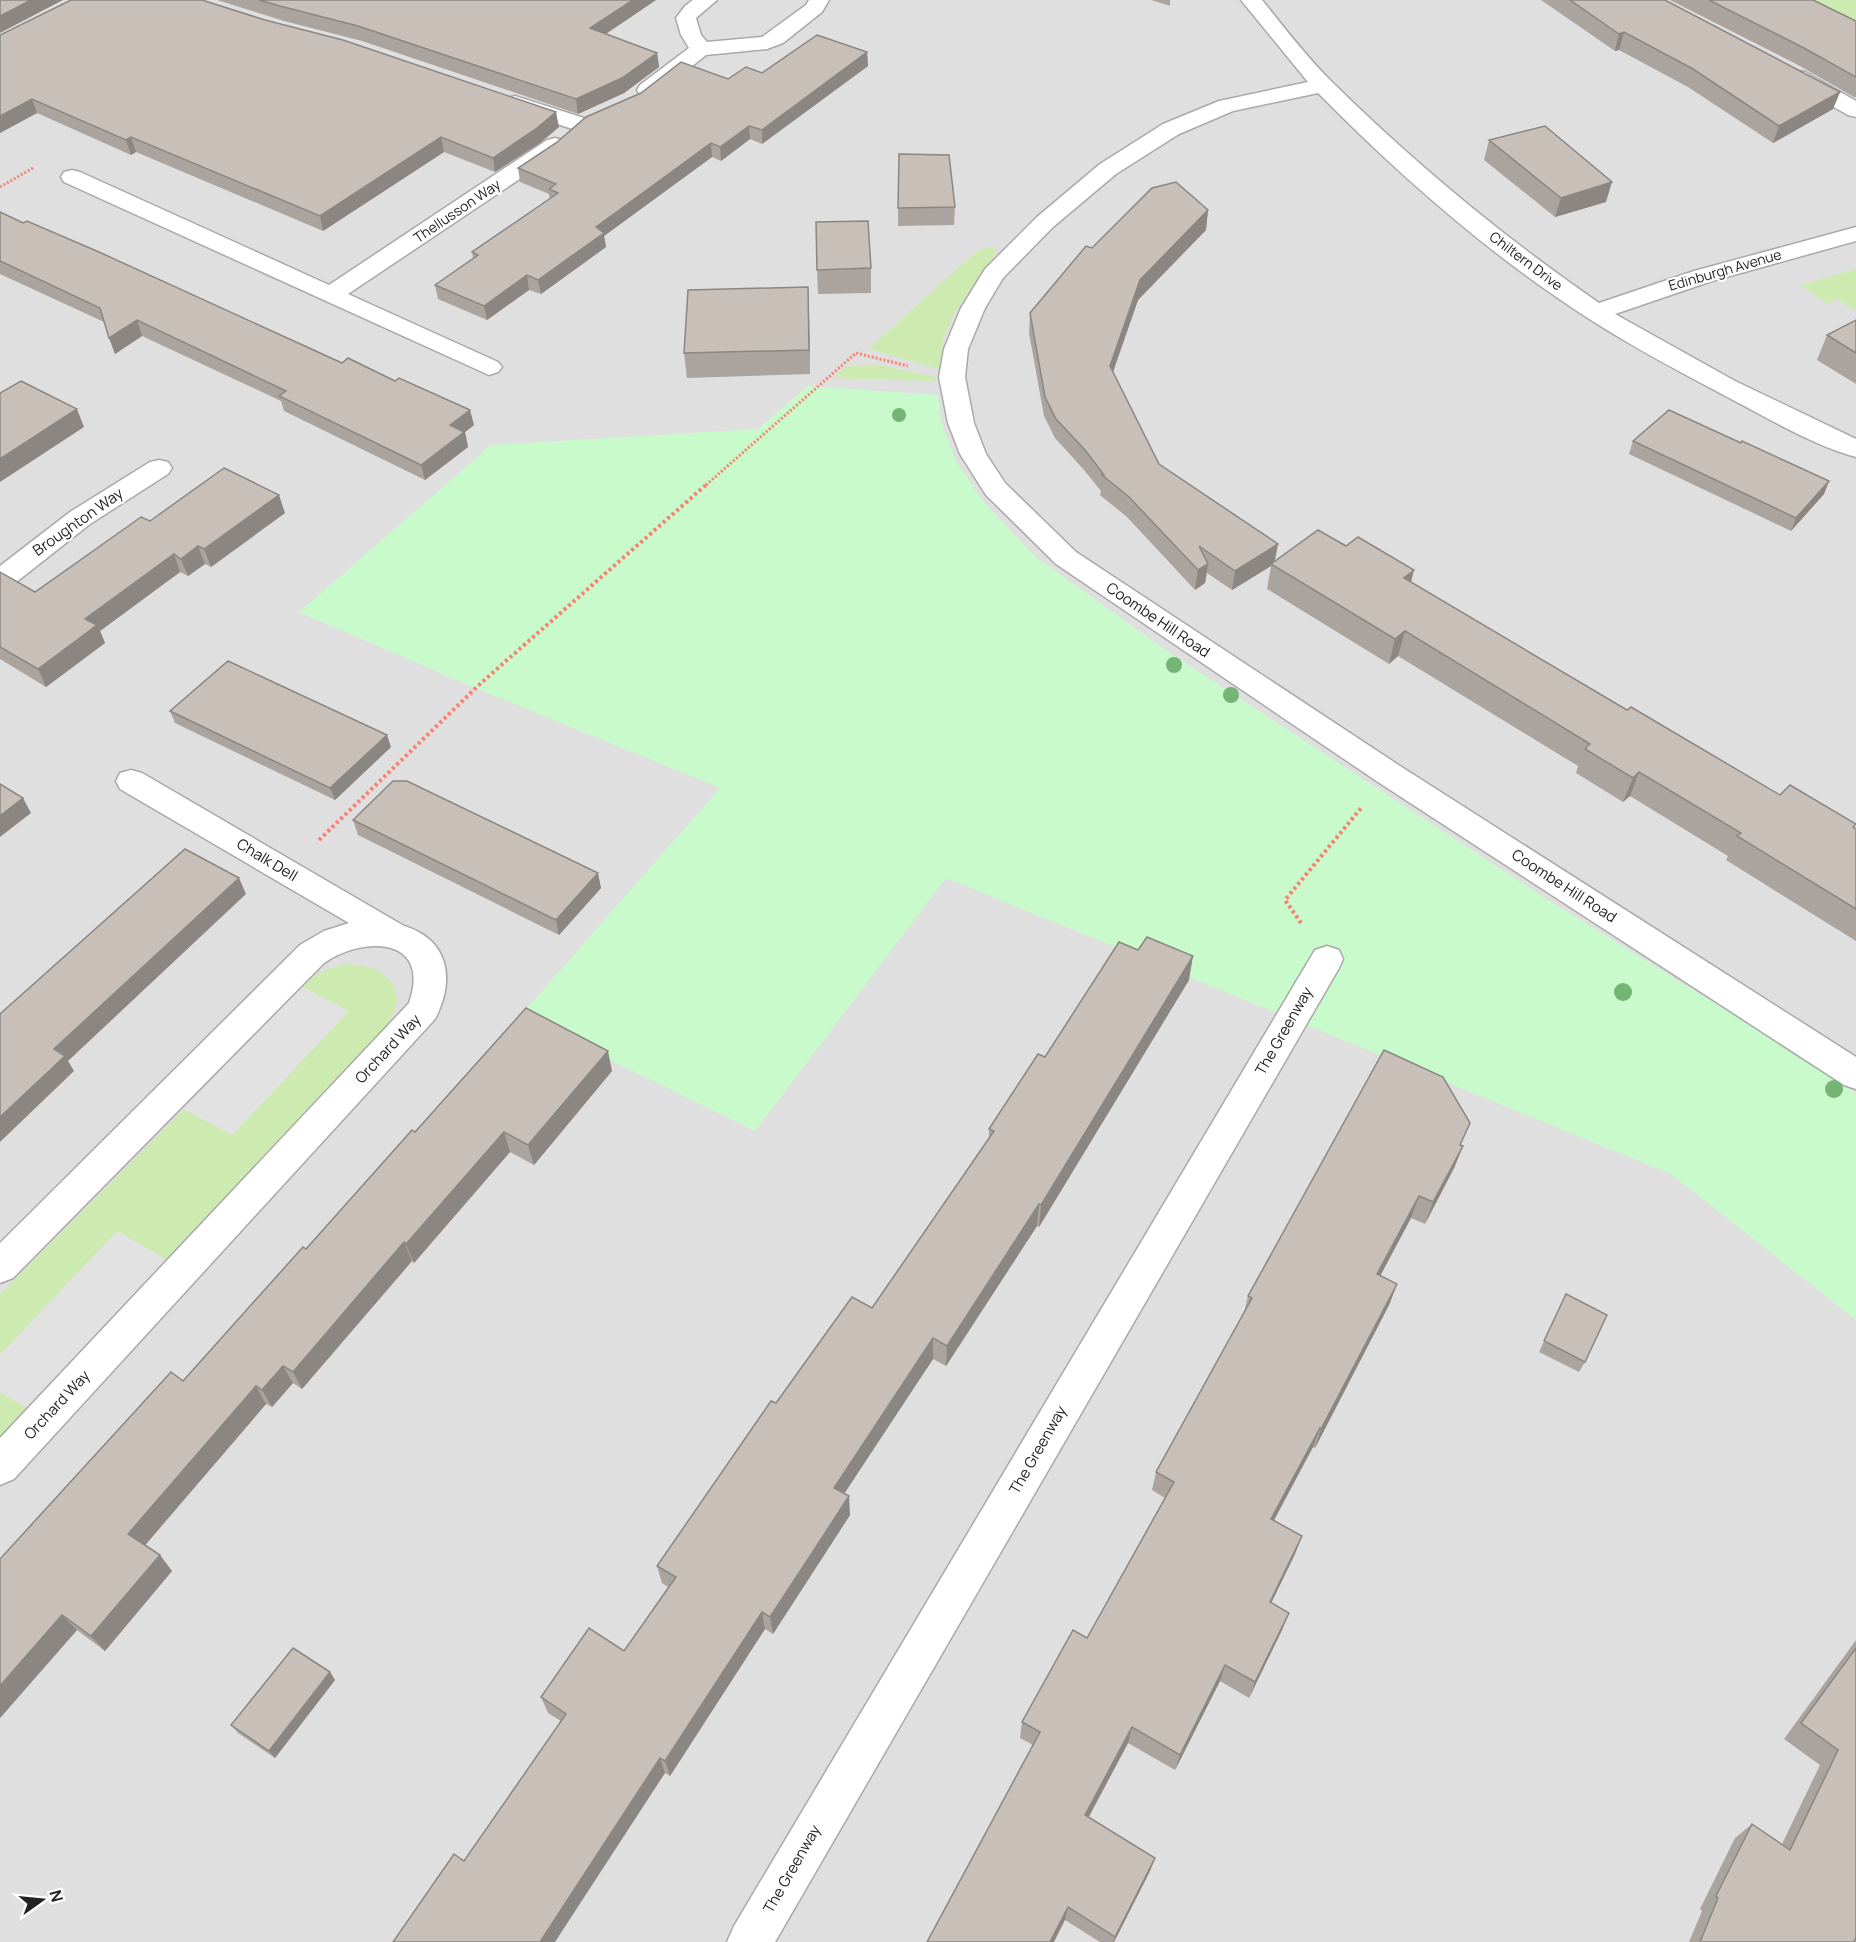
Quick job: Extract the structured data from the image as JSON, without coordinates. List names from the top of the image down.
{
  "streets": {
    "street": [
      "Thellusson Way",
      "Chiltern Drive",
      "Edinburgh Avenue",
      "Broughton Way",
      "Coombe Hill Road",
      "Chalk Dell",
      "The Greenway",
      "Orchard Way"
    ]
  },
  "crossings": [
    ["Chiltern Drive", "Edinburgh Avenue"],
    ["Chiltern Drive", "Coombe Hill Road"],
    ["Chalk Dell", "Orchard Way"]
  ],
  "north": "right"
}
